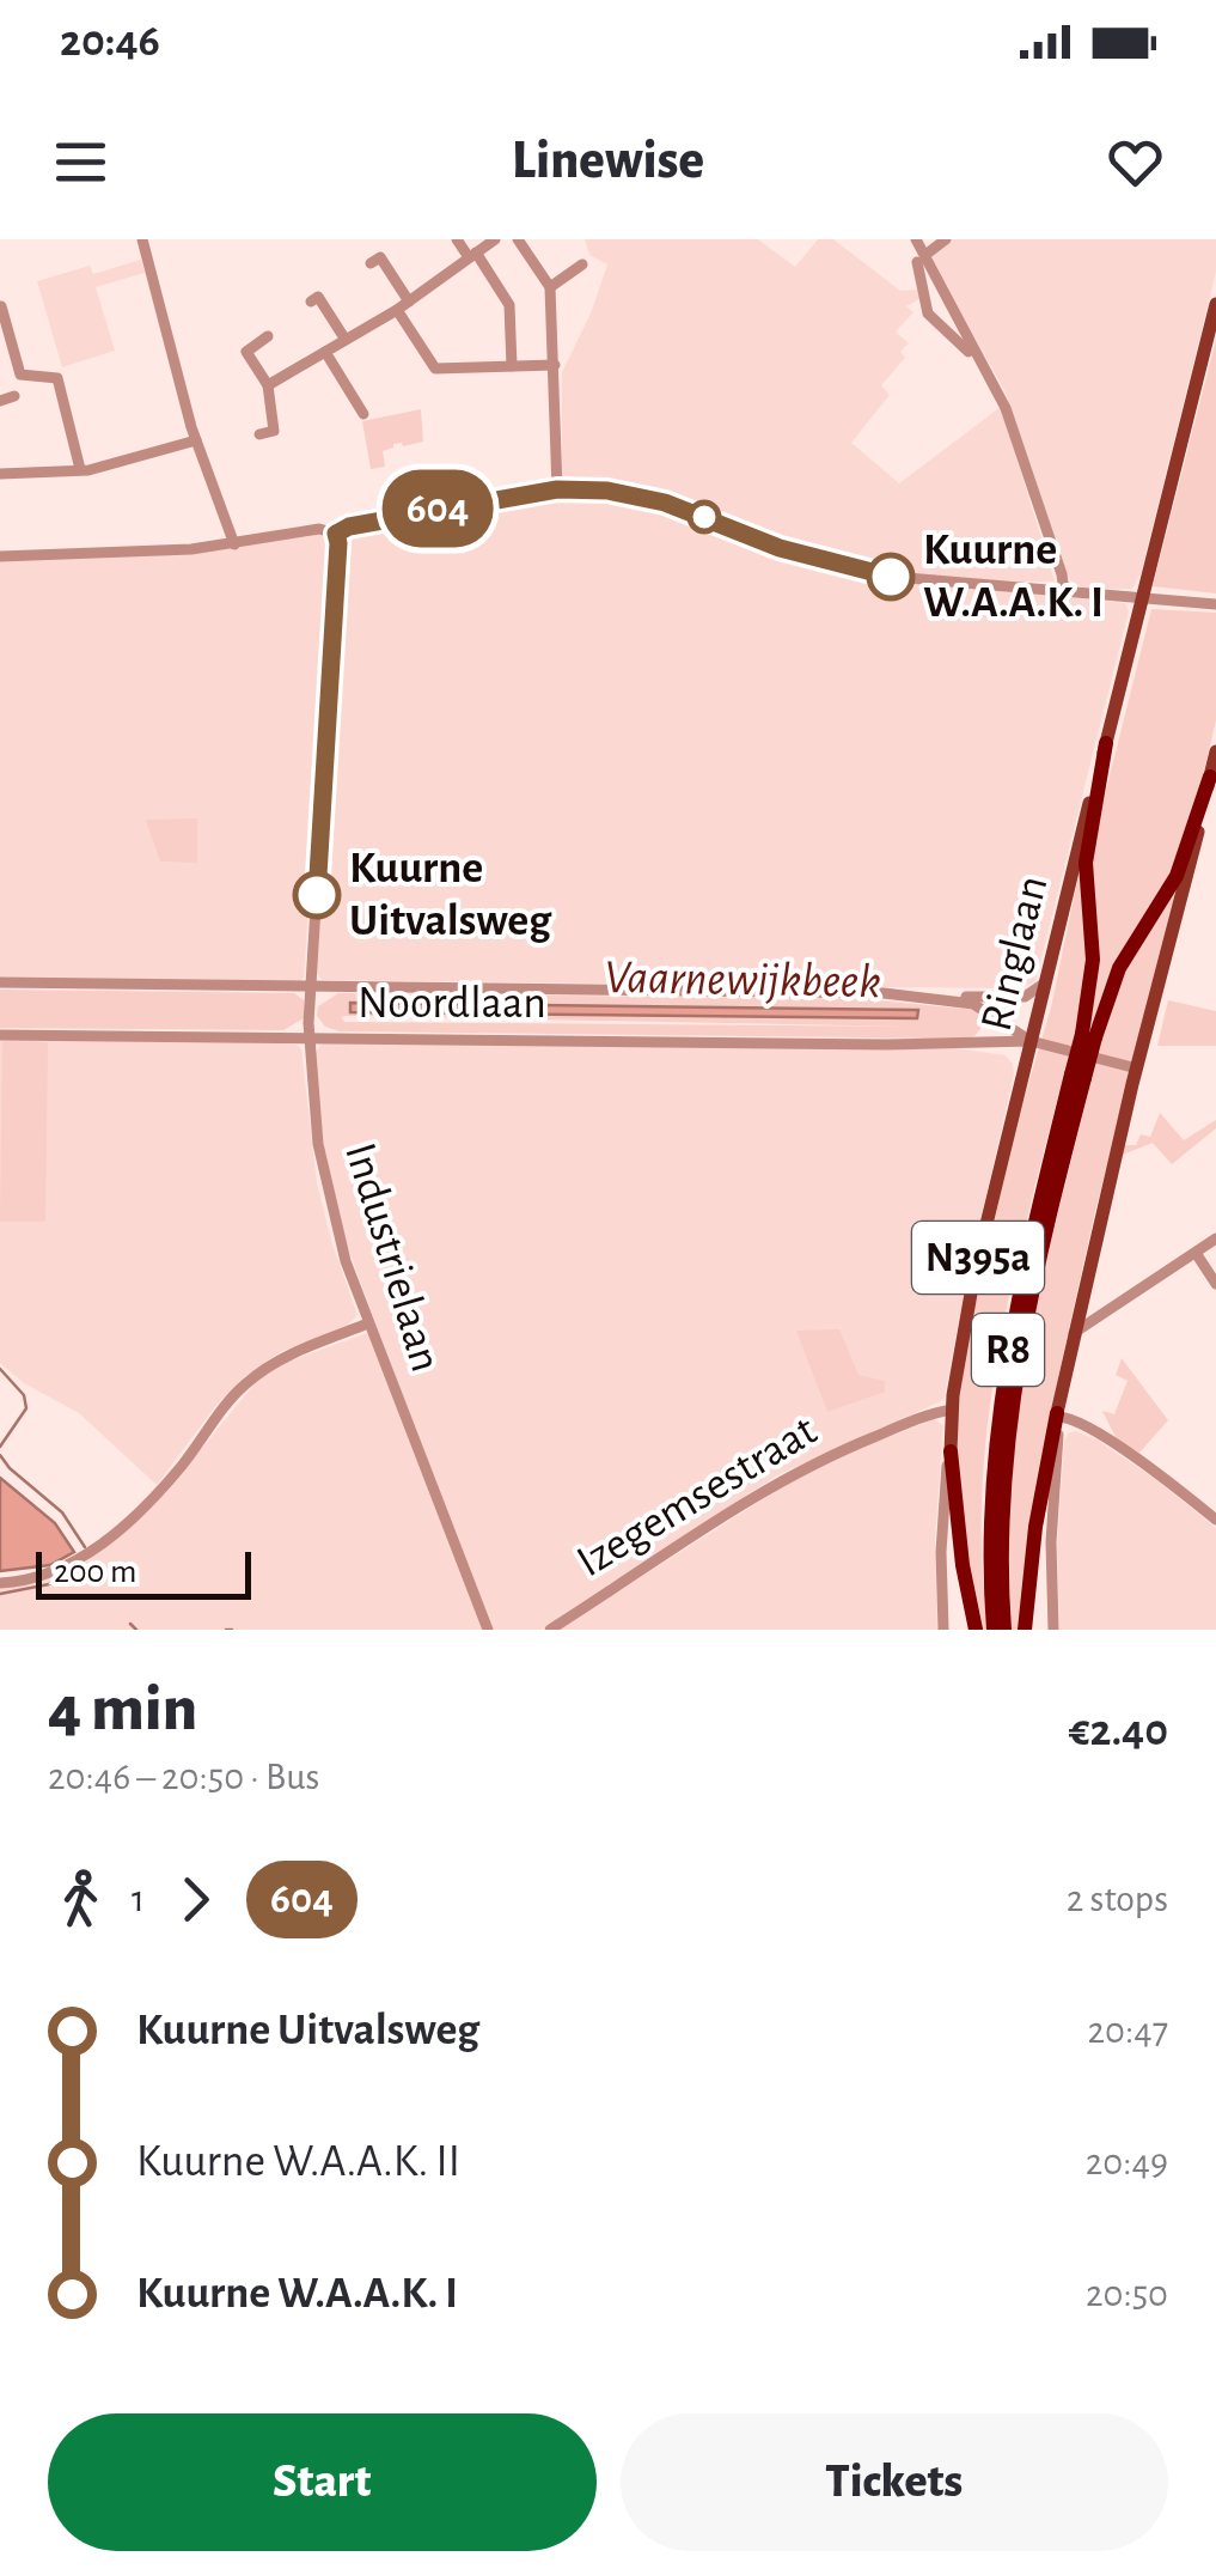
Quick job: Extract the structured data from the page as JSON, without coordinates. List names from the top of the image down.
{
  "streets": {
    "highway": ["R8"],
    "main road": ["Ringlaan", "N395a"],
    "street": ["Noordlaan", "Industrielaan", "Izegemsestraat"]
  },
  "crossings": [
    ["Ringlaan", "Noordlaan"],
    ["Ringlaan", "R8"],
    ["Ringlaan", "Izegemsestraat"],
    ["Noordlaan", "Industrielaan"]
  ],
  "water": ["Vaarnewijkbeek"],
  "places": ["Kuurne W.A.A.K. I", "Kuurne Uitvalsweg"],
  "lines": ["bus line 604"],
  "scale_bar": "200 m",
  "page": {
    "status": "20:46",
    "header": "Linewise",
    "on_map": "604",
    "scale": "200 m",
    "heading": ["4 min", "20:46 – 20:50 · Bus", "€2.40"],
    "legs": ["1", "604", "2 stops"],
    "list": [
      {
        "name": "Kuurne Uitvalsweg",
        "value": "20:47"
      },
      {
        "name": "Kuurne W.A.A.K. II",
        "value": "20:49"
      },
      {
        "name": "Kuurne W.A.A.K. I",
        "value": "20:50"
      }
    ],
    "buttons": ["Start", "Tickets"]
  }
}
